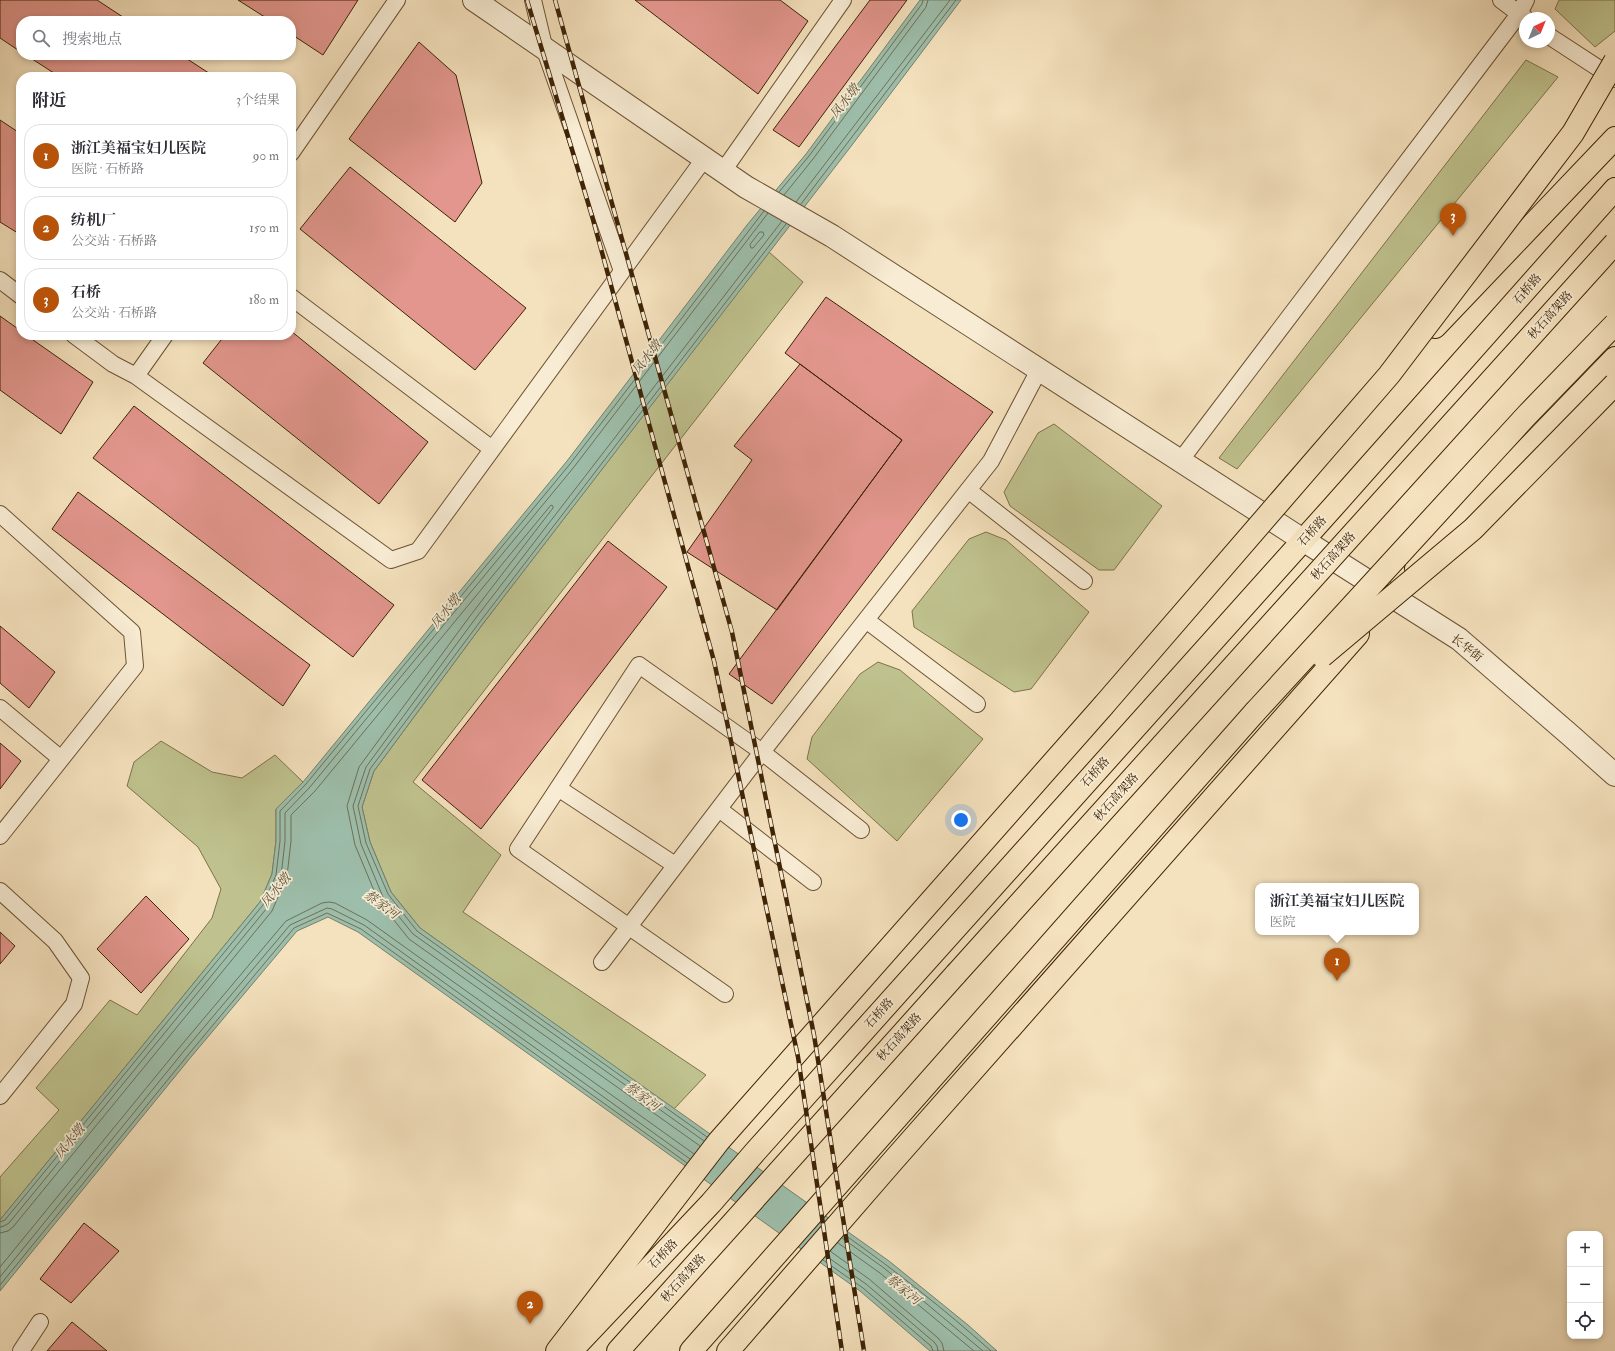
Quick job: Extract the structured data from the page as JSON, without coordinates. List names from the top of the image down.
{
  "streets": {
    "main road": ["石桥路", "秋石高架路"],
    "street": ["长华街"]
  },
  "crossings": [
    ["石桥路", "长华街"]
  ],
  "water": ["凤水墩", "蔡家河"],
  "north": "top right",
  "page": {
    "search": "搜索地点",
    "heading": ["附近", "3个结果"],
    "list": [
      {
        "mark": "1",
        "name": "浙江美福宝妇儿医院",
        "note": "医院 · 石桥路",
        "value": "90 m"
      },
      {
        "mark": "2",
        "name": "纺机厂",
        "note": "公交站 · 石桥路",
        "value": "150 m"
      },
      {
        "mark": "3",
        "name": "石桥",
        "note": "公交站 · 石桥路",
        "value": "180 m"
      }
    ],
    "pins": ["3", "1", "2"],
    "popup": ["浙江美福宝妇儿医院", "医院"],
    "map_buttons": ["+", "−"]
  }
}
